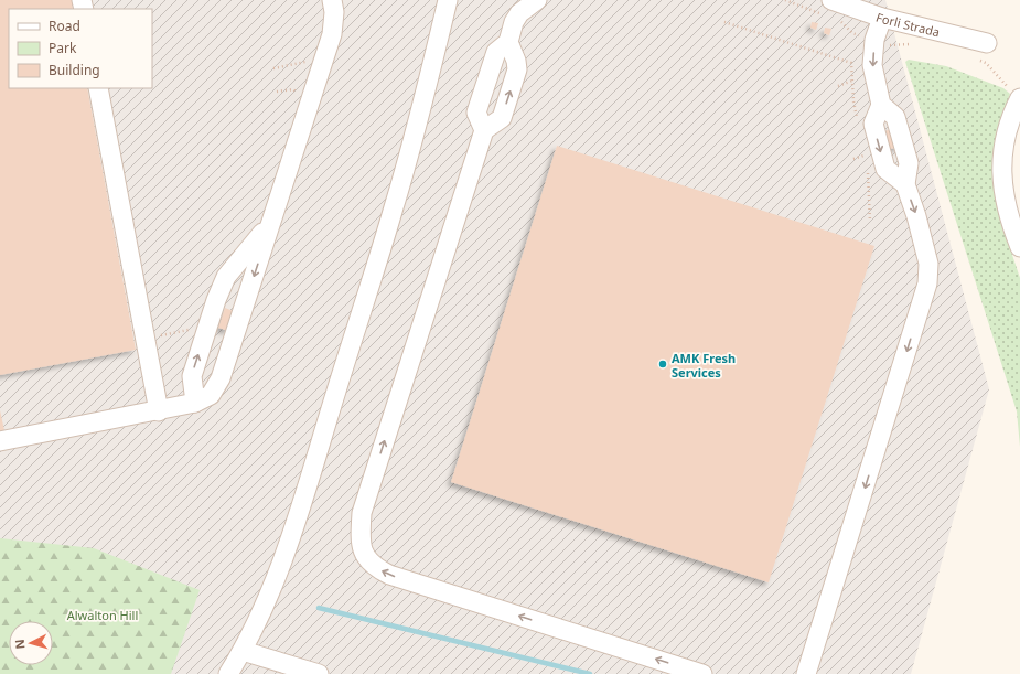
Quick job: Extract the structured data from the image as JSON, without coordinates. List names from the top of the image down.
{
  "streets": {
    "street": ["Forli Strada"]
  },
  "parks": ["Alwalton Hill"],
  "places": ["AMK Fresh Services"],
  "legend": ["Road", "Park", "Building"],
  "north": "left"
}
